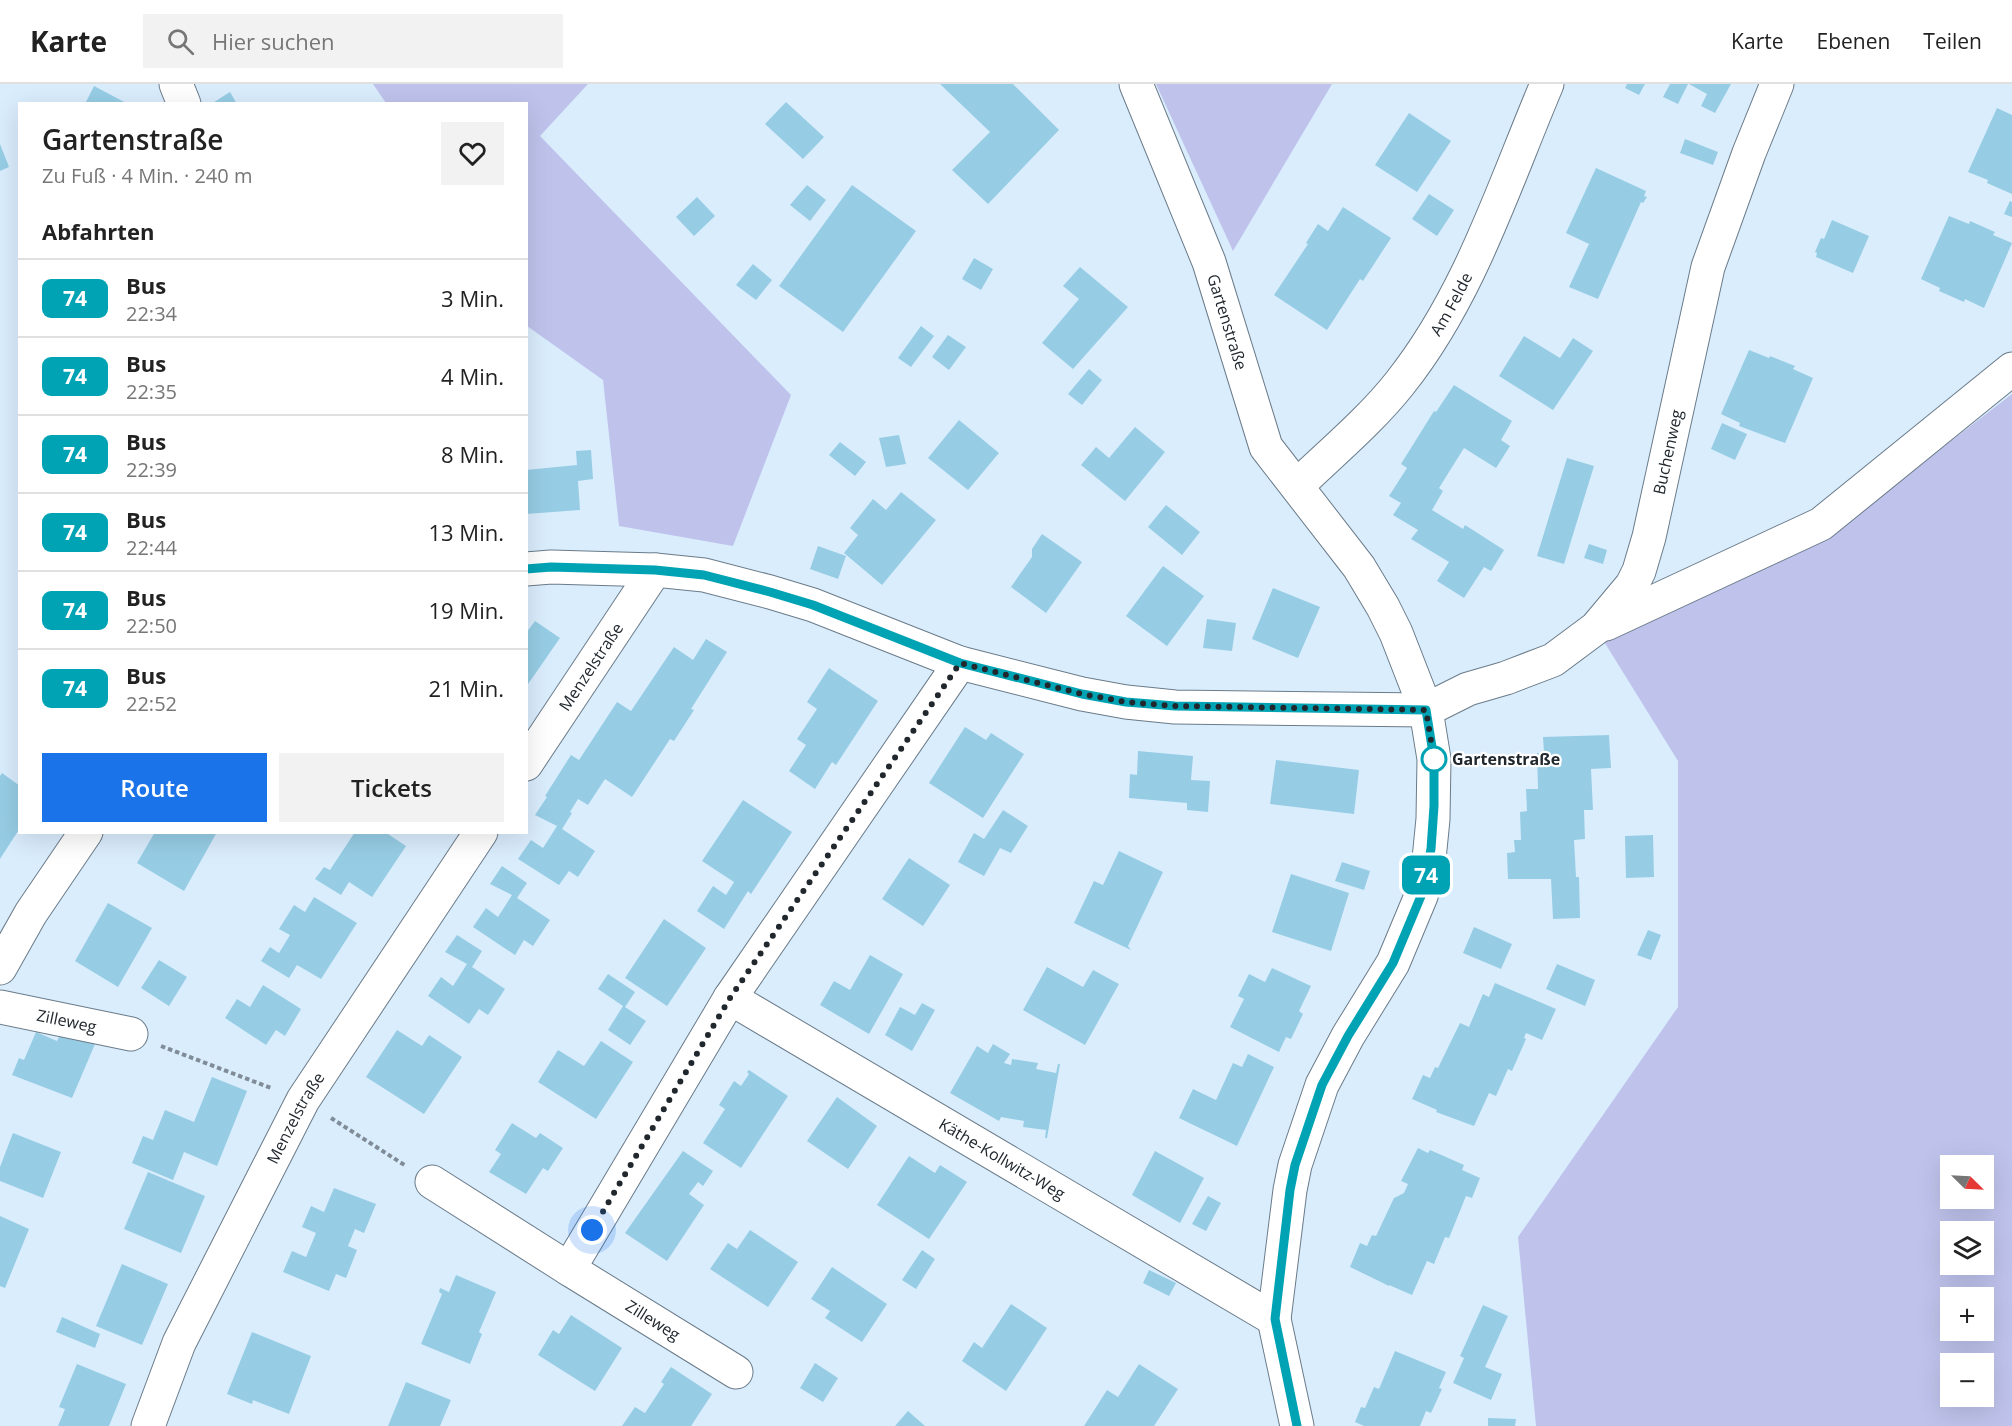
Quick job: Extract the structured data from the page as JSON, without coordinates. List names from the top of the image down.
{
  "streets": {
    "street": [
      "Am Felde",
      "Gartenstraße",
      "Buchenweg",
      "Menzelstraße",
      "Zilleweg",
      "Käthe-Kollwitz-Weg"
    ]
  },
  "crossings": [
    ["Am Felde", "Gartenstraße"],
    ["Gartenstraße", "Buchenweg"],
    ["Gartenstraße", "Käthe-Kollwitz-Weg"]
  ],
  "places": ["Gartenstraße"],
  "lines": ["bus line 74"],
  "north": "bottom right",
  "page": {
    "header": "Karte",
    "search": "Hier suchen",
    "nav": ["Karte", "Ebenen", "Teilen"],
    "on_map": "74",
    "heading": [
      ["Gartenstraße", "Zu Fuß · 4 Min. · 240 m"],
      "Abfahrten"
    ],
    "list": [
      {
        "mark": "74",
        "name": "Bus",
        "note": "22:34",
        "value": "3 Min."
      },
      {
        "mark": "74",
        "name": "Bus",
        "note": "22:35",
        "value": "4 Min."
      },
      {
        "mark": "74",
        "name": "Bus",
        "note": "22:39",
        "value": "8 Min."
      },
      {
        "mark": "74",
        "name": "Bus",
        "note": "22:44",
        "value": "13 Min."
      },
      {
        "mark": "74",
        "name": "Bus",
        "note": "22:50",
        "value": "19 Min."
      },
      {
        "mark": "74",
        "name": "Bus",
        "note": "22:52",
        "value": "21 Min."
      }
    ],
    "buttons": ["Route", "Tickets"],
    "map_buttons": ["+", "−"]
  }
}
